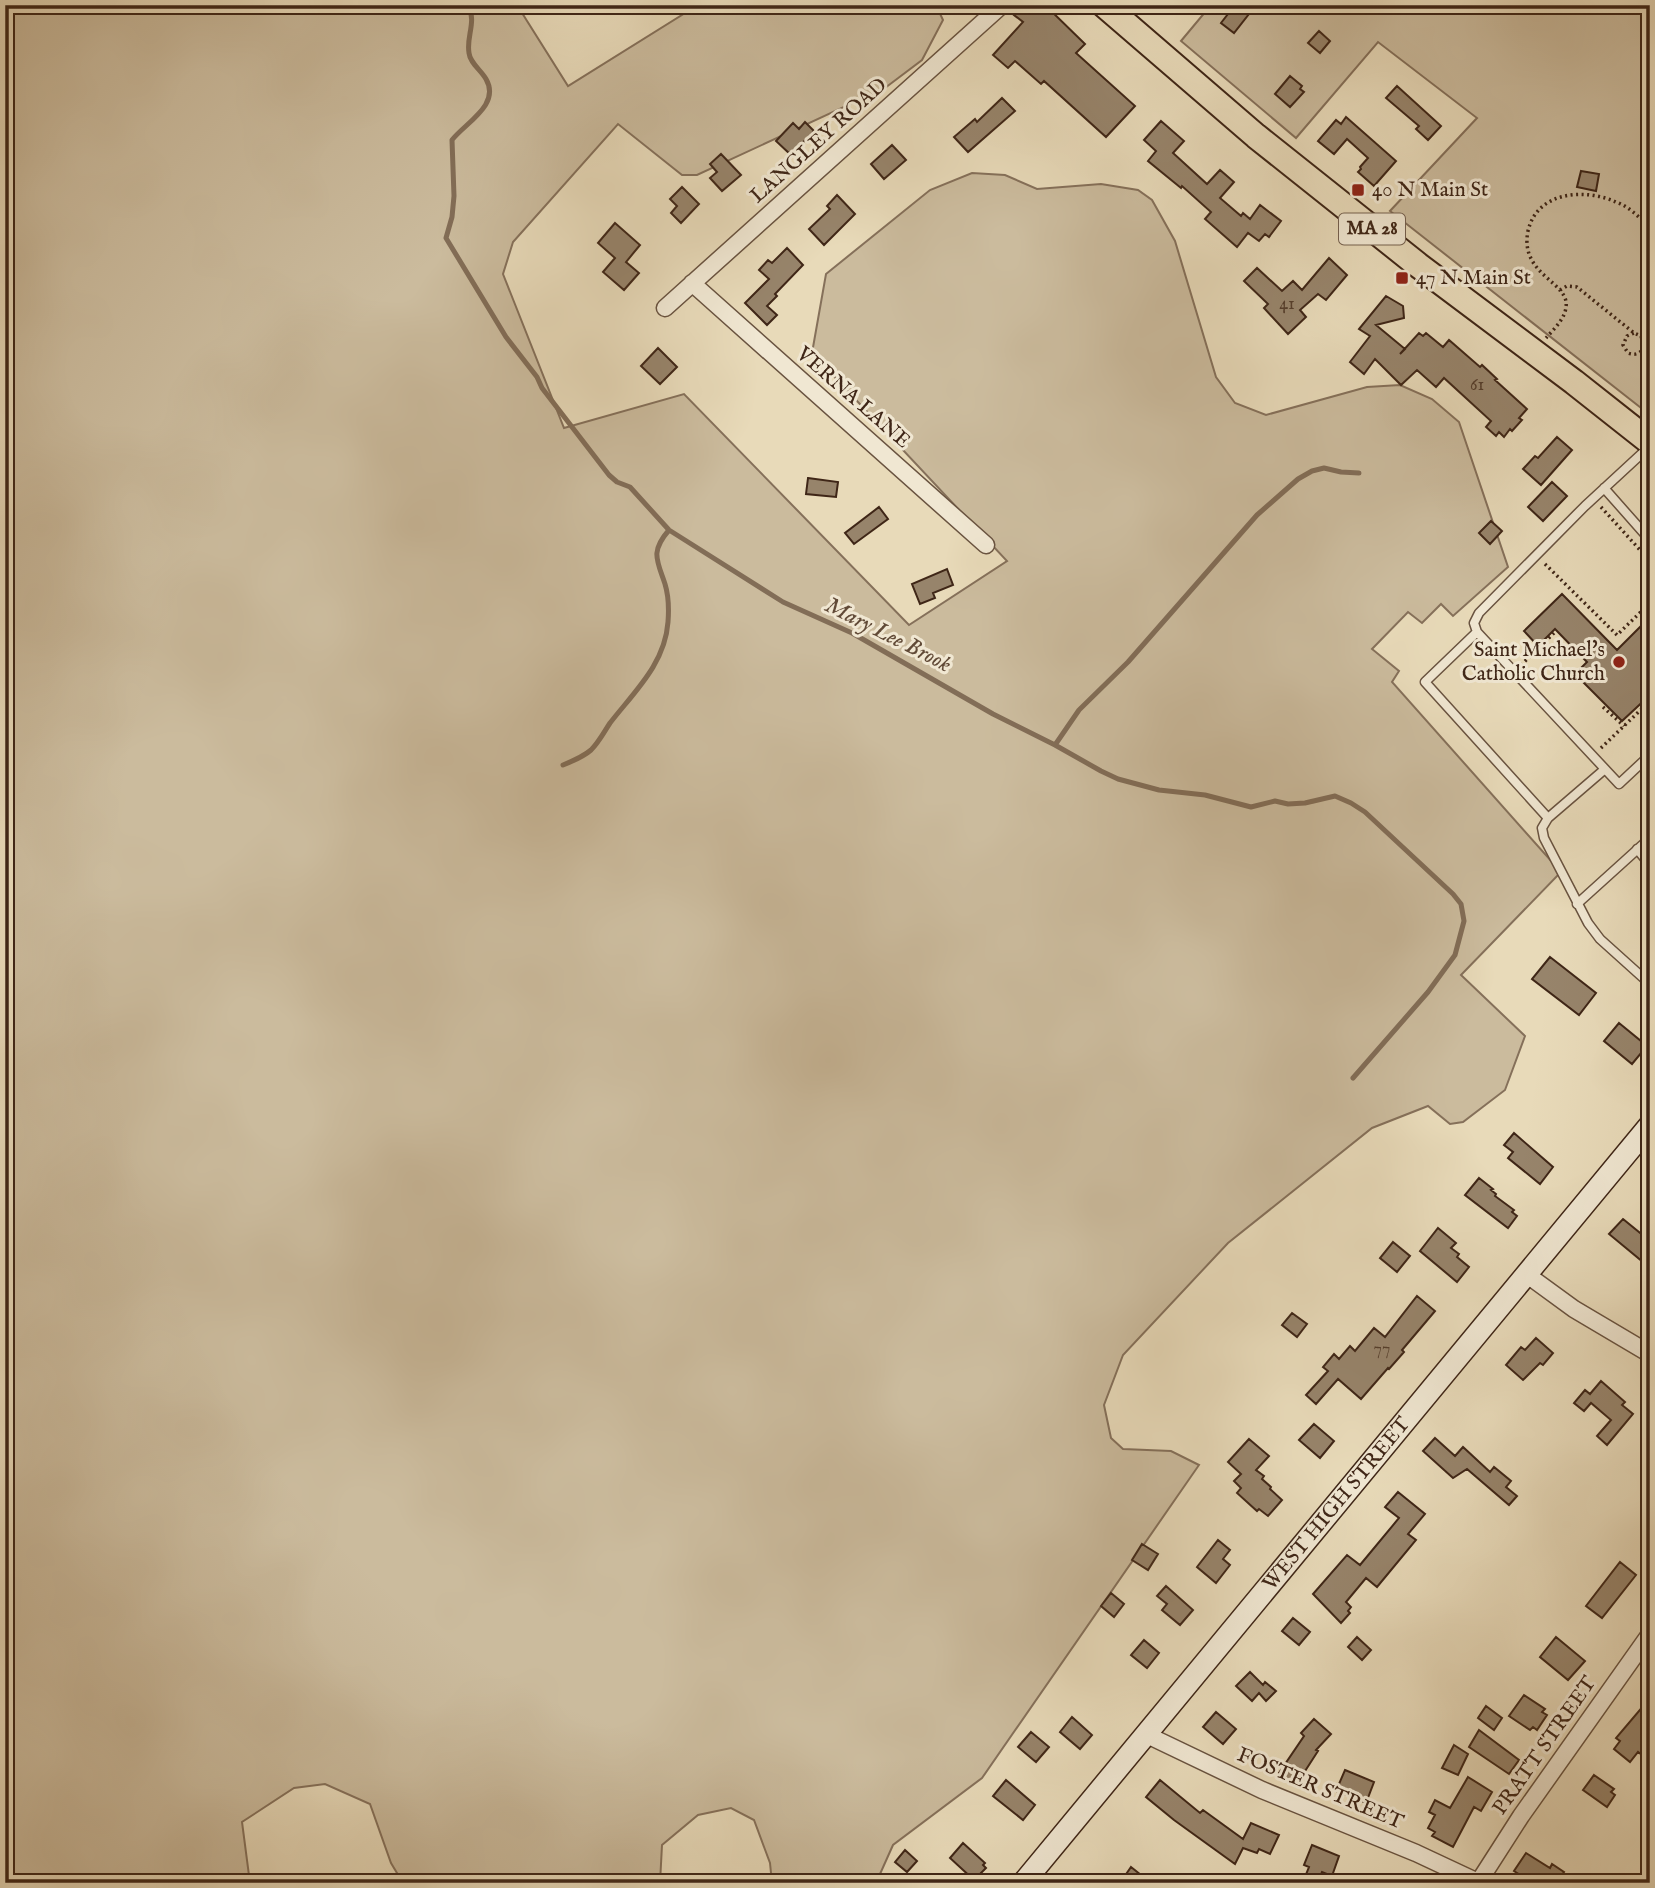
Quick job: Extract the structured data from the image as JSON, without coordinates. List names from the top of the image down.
{
  "streets": {
    "main road": ["MA 28", "WEST HIGH STREET"],
    "street": [
      "LANGLEY ROAD",
      "VERNA LANE",
      "PRATT STREET",
      "FOSTER STREET"
    ]
  },
  "crossings": [
    ["LANGLEY ROAD", "VERNA LANE"],
    ["WEST HIGH STREET", "FOSTER STREET"],
    ["PRATT STREET", "FOSTER STREET"]
  ],
  "water": ["Mary Lee Brook"],
  "places": {
    "transit": ["40 N Main St", "47 N Main St"],
    "other": ["Saint Michael's Catholic Church"]
  },
  "house_numbers": ["41", "61", "77"]
}
